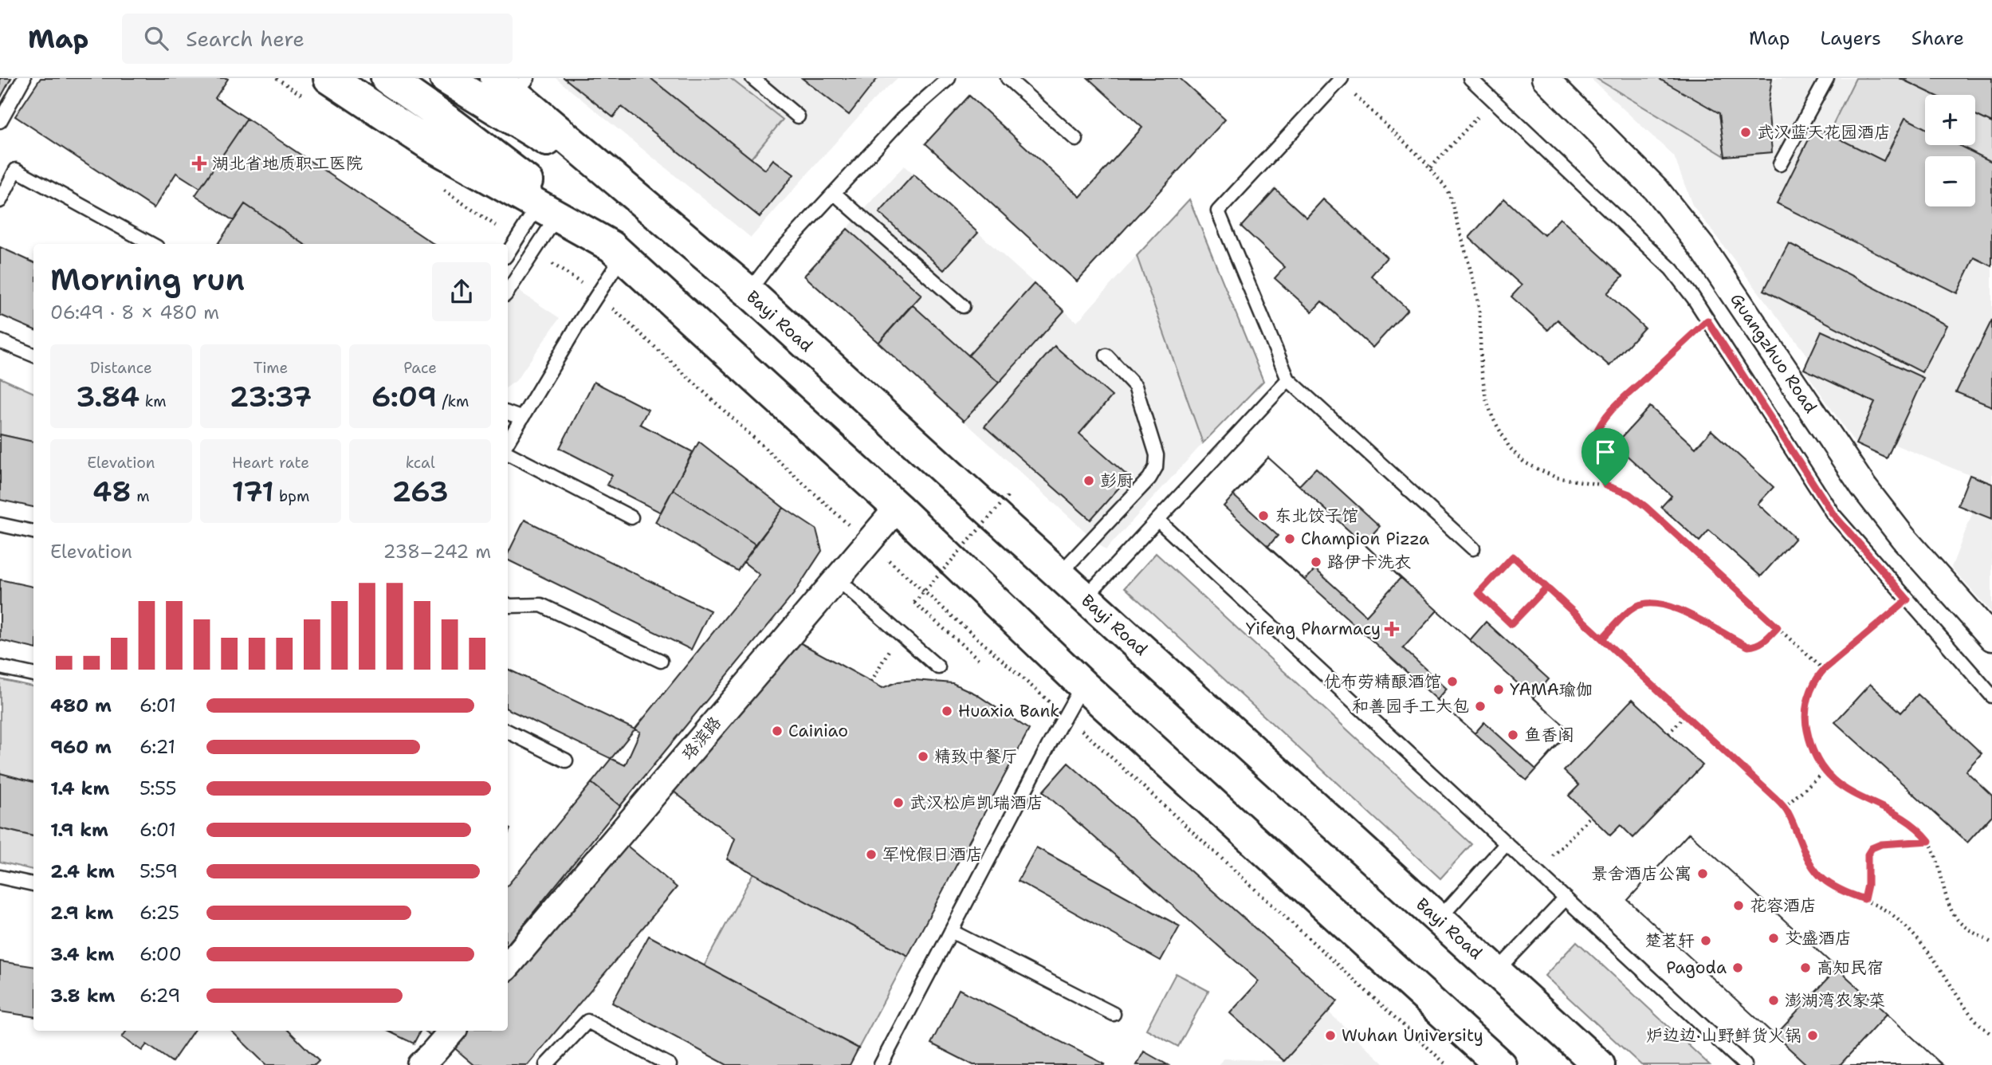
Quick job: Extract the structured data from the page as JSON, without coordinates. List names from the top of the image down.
{
  "streets": {
    "main road": ["Bayi Road"],
    "street": ["Guangzhuo Road", "珞滨路"]
  },
  "places": {
    "other": [
      "武汉蓝天花园酒店",
      "彭厨",
      "东北饺子馆",
      "Champion Pizza",
      "路伊卡洗衣",
      "优布劳精酿酒馆",
      "YAMA瑜伽",
      "和善园手工大包",
      "Huaxia Bank",
      "Cainiao",
      "鱼香阁",
      "精致中餐厅",
      "武汉松庐凯瑞酒店",
      "军悦假日酒店",
      "景舍酒店公寓",
      "花容酒店",
      "艾盛酒店",
      "楚茗轩",
      "Pagoda",
      "高知民宿",
      "澎湖湾农家菜",
      "Wuhan University",
      "炉边边·山野鲜货火锅"
    ],
    "health": ["湖北省地质职工医院", "Yifeng Pharmacy"]
  },
  "page": {
    "header": "Map",
    "search": "Search here",
    "nav": ["Map", "Layers", "Share"],
    "map_buttons": ["+", "−"],
    "heading": ["Morning run", "06:49 · 8 × 480 m"],
    "stats": [
      ["Distance", "3.84 km"],
      ["Time", "23:37"],
      ["Pace", "6:09 /km"],
      ["Elevation", "48 m"],
      ["Heart rate", "171 bpm"],
      ["kcal", "263"]
    ],
    "chart": ["Elevation", "238–242 m"],
    "list": [
      {
        "name": "480 m",
        "note": "6:01"
      },
      {
        "name": "960 m",
        "note": "6:21"
      },
      {
        "name": "1.4 km",
        "note": "5:55"
      },
      {
        "name": "1.9 km",
        "note": "6:01"
      },
      {
        "name": "2.4 km",
        "note": "5:59"
      },
      {
        "name": "2.9 km",
        "note": "6:25"
      },
      {
        "name": "3.4 km",
        "note": "6:00"
      },
      {
        "name": "3.8 km",
        "note": "6:29"
      }
    ]
  }
}
